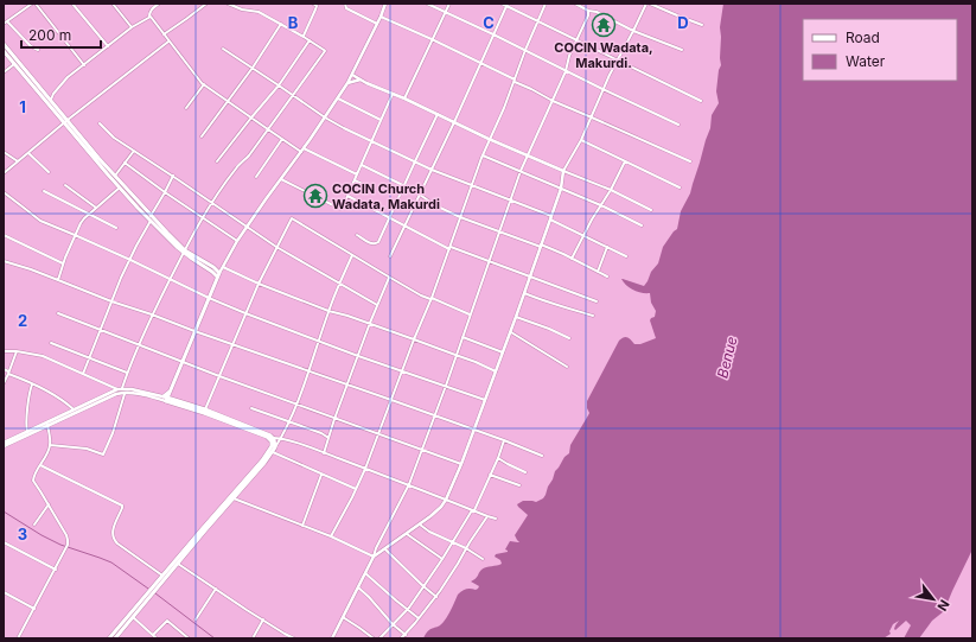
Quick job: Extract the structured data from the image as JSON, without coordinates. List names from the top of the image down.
{
  "water": ["Benue"],
  "places": {
    "temple": ["COCIN Wadata, Makurdi.", "COCIN Church Wadata, Makurdi"]
  },
  "legend": ["Road", "Water"],
  "scale_bar": "200 m",
  "north": "bottom right",
  "grid": {
    "columns": ["B", "C", "D"],
    "rows": ["1", "2", "3"]
  }
}
